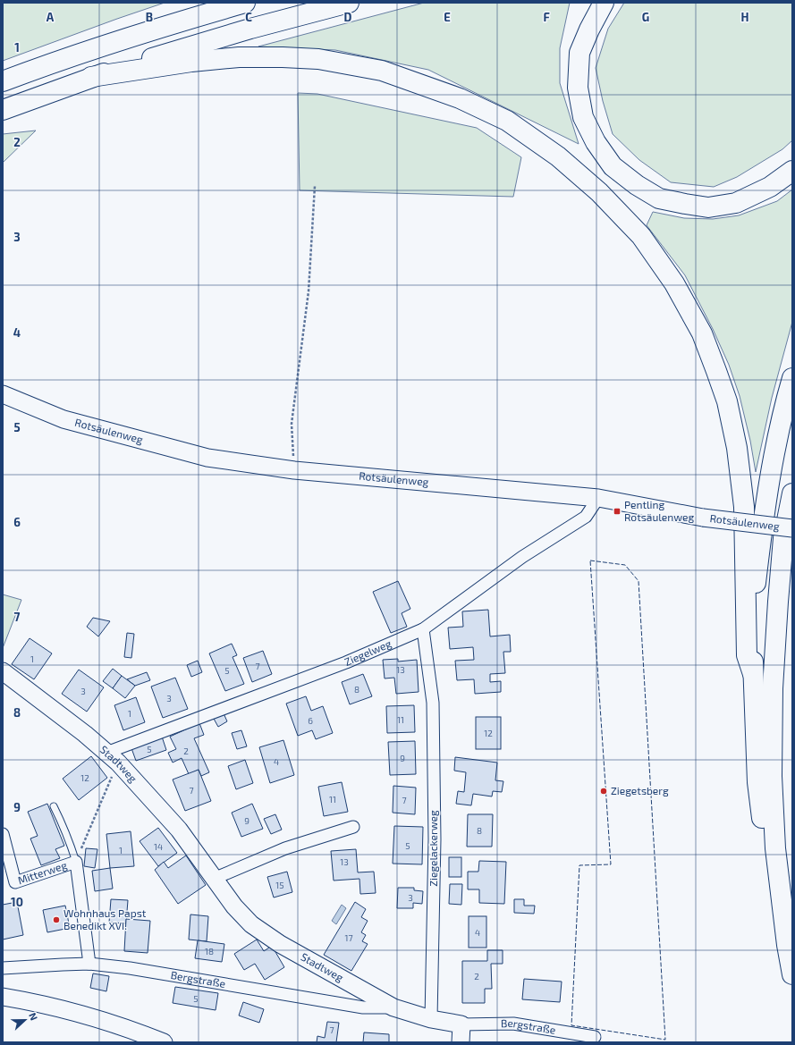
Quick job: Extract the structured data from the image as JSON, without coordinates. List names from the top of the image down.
{
  "streets": {
    "street": [
      "Rotsäulenweg",
      "Ziegelweg",
      "Stadtweg",
      "Ziegelackerweg",
      "Mitterweg",
      "Bergstraße"
    ]
  },
  "crossings": [
    ["Rotsäulenweg", "Ziegelweg"],
    ["Ziegelweg", "Stadtweg"],
    ["Ziegelweg", "Ziegelackerweg"],
    ["Stadtweg", "Ziegelackerweg"],
    ["Stadtweg", "Bergstraße"],
    ["Mitterweg", "Bergstraße"]
  ],
  "places": {
    "transit": ["Pentling Rotsäulenweg"],
    "other": ["Ziegetsberg", "Wohnhaus Papst Benedikt XVI."]
  },
  "house_numbers": [
    "1",
    "7",
    "13",
    "5",
    "8",
    "3",
    "3",
    "1",
    "11",
    "6",
    "12",
    "5",
    "2",
    "9",
    "4",
    "12",
    "7",
    "11",
    "7",
    "9",
    "8",
    "5",
    "14",
    "1",
    "13",
    "15",
    "3",
    "4",
    "17",
    "18",
    "2",
    "5",
    "7"
  ],
  "north": "right",
  "grid": {
    "columns": [
      "A",
      "B",
      "C",
      "D",
      "E",
      "F",
      "G",
      "H"
    ],
    "rows": [
      "1",
      "2",
      "3",
      "4",
      "5",
      "6",
      "7",
      "8",
      "9",
      "10"
    ]
  }
}
